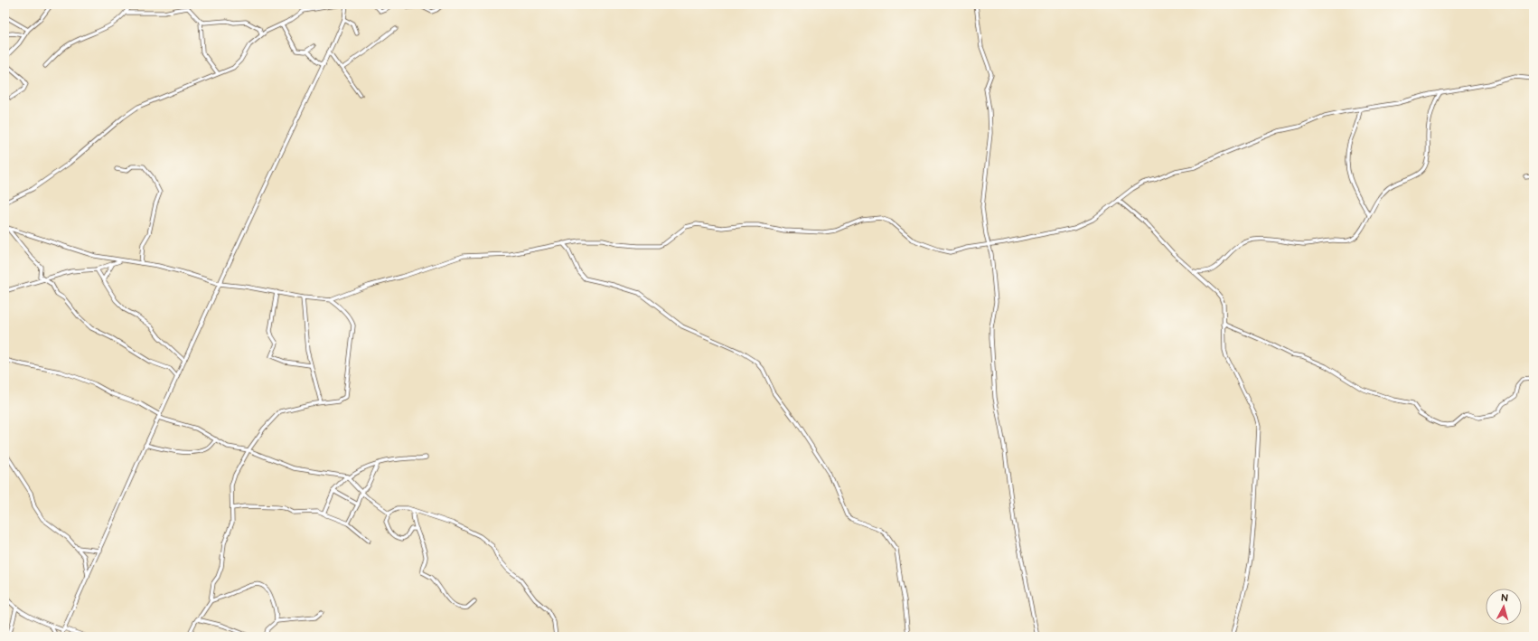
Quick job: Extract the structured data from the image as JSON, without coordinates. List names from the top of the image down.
{
  "north": "top"
}
